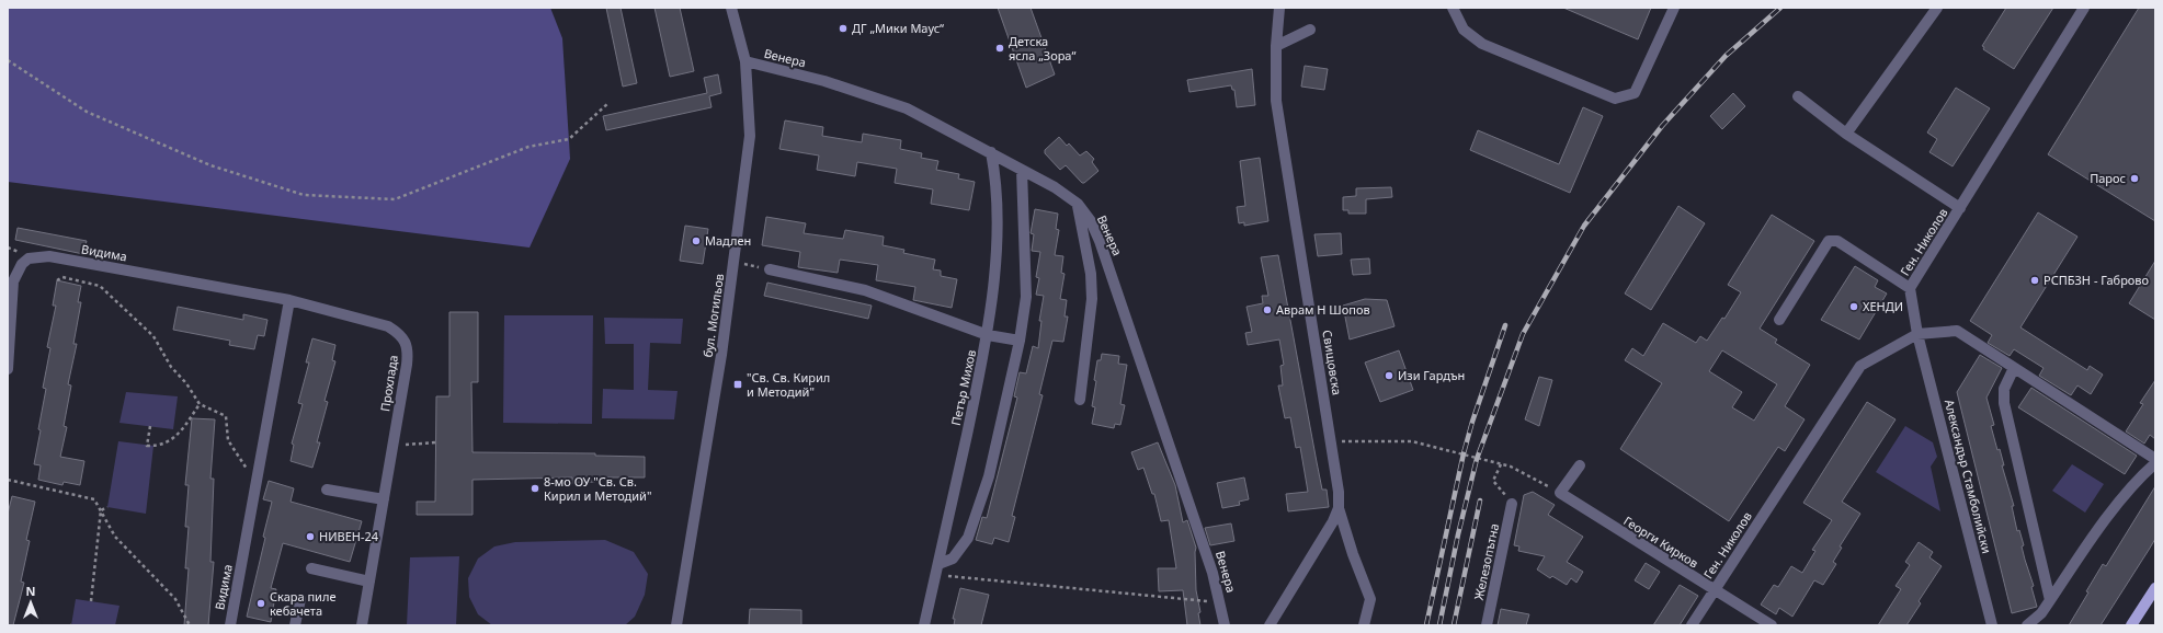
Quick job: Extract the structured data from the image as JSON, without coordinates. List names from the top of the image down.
{
  "streets": {
    "street": [
      "Венера",
      "Ген. Николов",
      "Видима",
      "бул. Могильов",
      "Свищовска",
      "Прохлада",
      "Петър Михов",
      "Александър Стамболийски",
      "Георги Кирков",
      "Железопътна"
    ]
  },
  "crossings": [
    ["Венера", "бул. Могильов"],
    ["Венера", "Петър Михов"],
    ["Ген. Николов", "Александър Стамболийски"],
    ["Ген. Николов", "Георги Кирков"],
    ["Видима", "Прохлада"]
  ],
  "places": {
    "other": [
      "ДГ „Мики Маус“",
      "Детска ясла „Зора“",
      "Парос",
      "Мадлен",
      "РСПБЗН - Габрово",
      "ХЕНДИ",
      "Аврам Н Шопов",
      "Изи Гардън",
      "8-мо ОУ \"Св. Св. Кирил и Методий\"",
      "НИВЕН-24",
      "Скара пиле кебачета"
    ],
    "transit": ["\"Св. Св. Кирил и Методий\""]
  },
  "north": "top"
}
